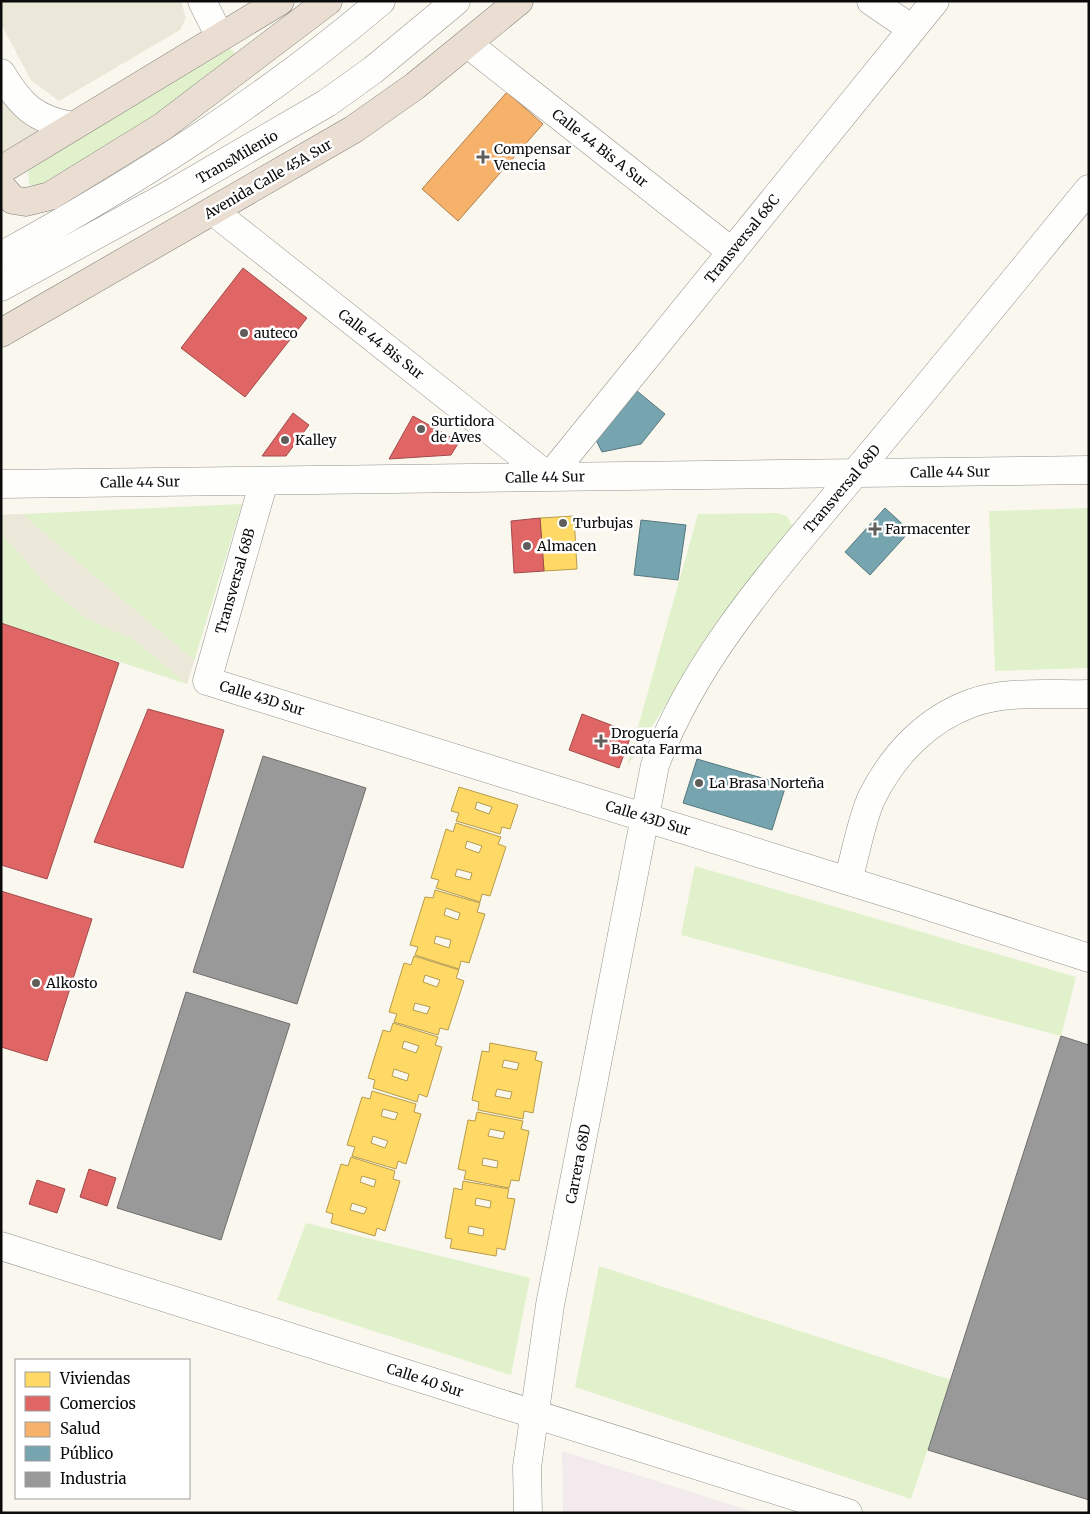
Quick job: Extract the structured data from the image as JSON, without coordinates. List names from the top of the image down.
{
  "streets": {
    "highway": ["Avenida Calle 45A Sur"],
    "street": [
      "Calle 44 Bis A Sur",
      "TransMilenio",
      "Transversal 68C",
      "Calle 44 Bis Sur",
      "Calle 44 Sur",
      "Transversal 68D",
      "Transversal 68B",
      "Calle 43D Sur",
      "Carrera 68D",
      "Calle 40 Sur"
    ]
  },
  "crossings": [
    ["Calle 44 Bis A Sur", "Avenida Calle 45A Sur"],
    ["Calle 44 Bis A Sur", "Transversal 68C"],
    ["Avenida Calle 45A Sur", "Calle 44 Bis Sur"],
    ["Transversal 68C", "Calle 44 Bis Sur"],
    ["Transversal 68C", "Calle 44 Sur"],
    ["Calle 44 Bis Sur", "Calle 44 Sur"],
    ["Calle 44 Sur", "Transversal 68D"],
    ["Calle 44 Sur", "Transversal 68B"],
    ["Transversal 68D", "Calle 43D Sur"],
    ["Transversal 68D", "Carrera 68D"],
    ["Transversal 68B", "Calle 43D Sur"],
    ["Calle 43D Sur", "Carrera 68D"],
    ["Carrera 68D", "Calle 40 Sur"]
  ],
  "places": {
    "health": ["Compensar Venecia", "Farmacenter", "Droguería Bacata Farma"],
    "other": [
      "auteco",
      "Surtidora de Aves",
      "Kalley",
      "Turbujas",
      "Almacen",
      "La Brasa Norteña",
      "Alkosto"
    ]
  },
  "legend": [
    "Viviendas",
    "Comercios",
    "Salud",
    "Público",
    "Industria"
  ]
}
